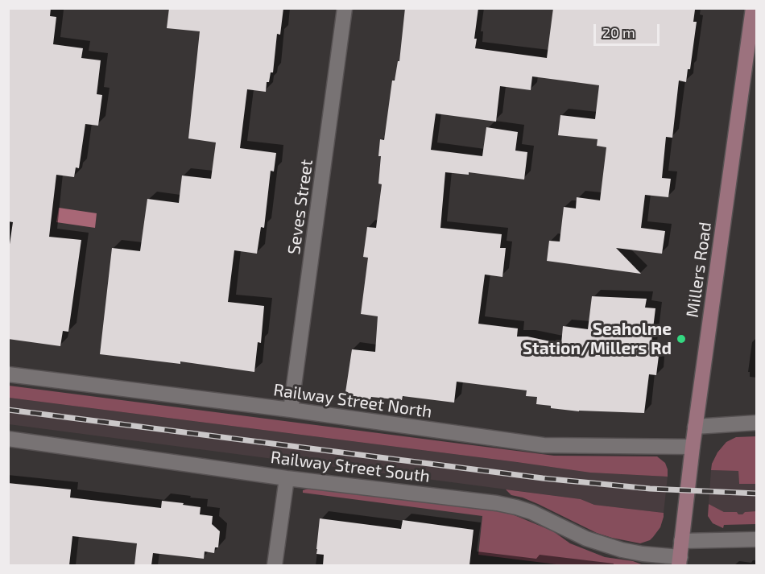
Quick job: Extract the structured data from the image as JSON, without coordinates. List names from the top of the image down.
{
  "streets": {
    "main road": ["Millers Road"],
    "street": ["Seves Street", "Railway Street North", "Railway Street South"]
  },
  "crossings": [
    ["Seves Street", "Railway Street North"],
    ["Millers Road", "Railway Street North"],
    ["Millers Road", "Railway Street South"]
  ],
  "places": ["Seaholme Station/Millers Rd"],
  "scale_bar": "20 m"
}
